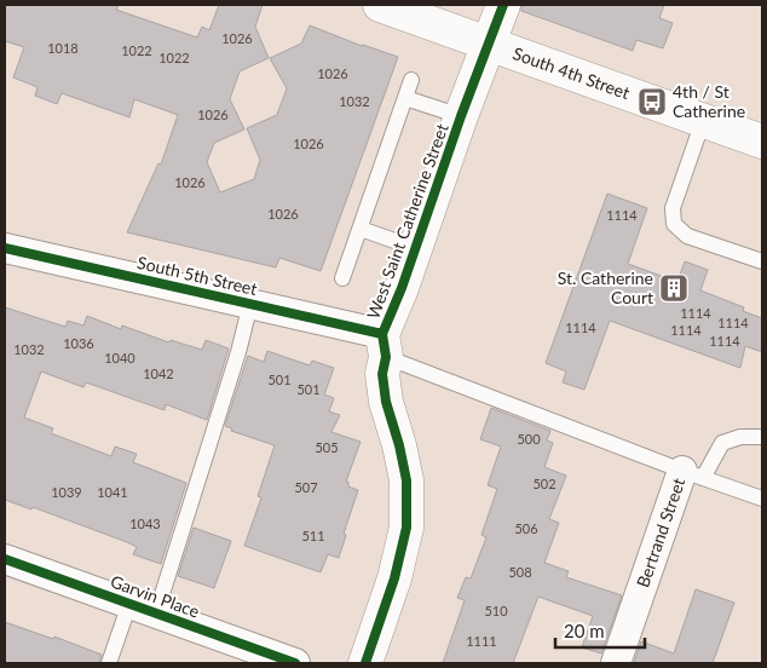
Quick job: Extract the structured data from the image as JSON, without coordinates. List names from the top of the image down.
{
  "streets": {
    "street": [
      "South 4th Street",
      "West Saint Catherine Street",
      "South 5th Street",
      "Bertrand Street",
      "Garvin Place"
    ]
  },
  "crossings": [
    ["South 4th Street", "West Saint Catherine Street"],
    ["West Saint Catherine Street", "South 5th Street"]
  ],
  "places": {
    "bus stop": ["4th / St Catherine"],
    "building": ["St. Catherine Court"]
  },
  "house_numbers": [
    "1026",
    "1018",
    "1022",
    "1022",
    "1026",
    "1032",
    "1026",
    "1026",
    "1026",
    "1026",
    "1114",
    "1114",
    "1114",
    "1114",
    "1114",
    "1114",
    "1036",
    "1032",
    "1040",
    "1042",
    "501",
    "501",
    "500",
    "505",
    "502",
    "507",
    "1039",
    "1041",
    "1043",
    "506",
    "511",
    "508",
    "510",
    "1111"
  ],
  "scale_bar": "20 m"
}
